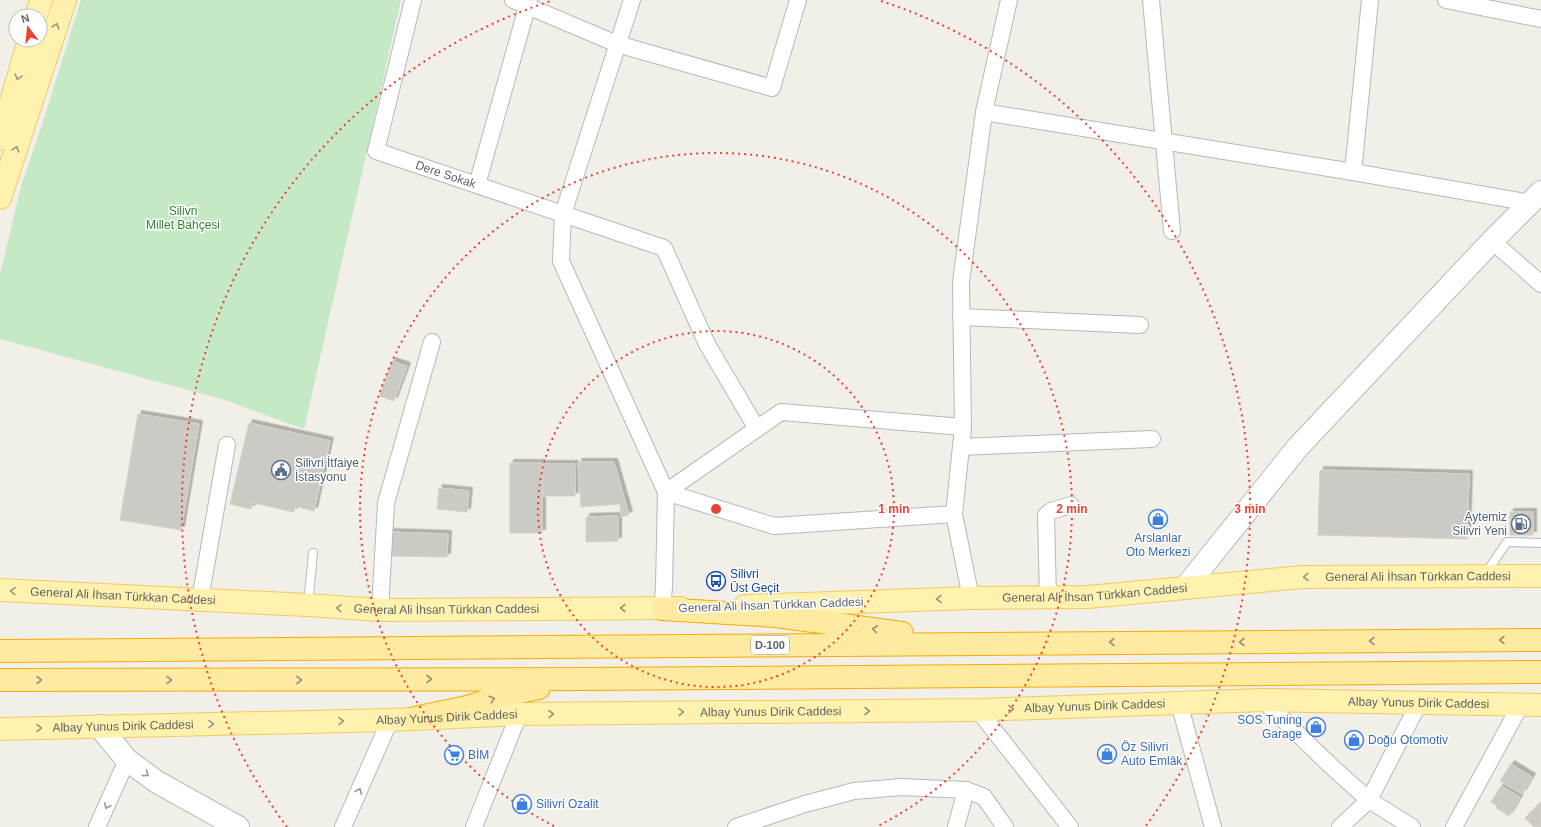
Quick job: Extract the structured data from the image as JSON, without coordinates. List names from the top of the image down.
{
  "streets": {
    "highway": ["D-100"],
    "main road": ["General Ali İhsan Türkkan Caddesi", "Albay Yunus Dirik Caddesi"],
    "street": ["Dere Sokak"]
  },
  "one_way": ["General Ali İhsan Türkkan Caddesi", "Albay Yunus Dirik Caddesi"],
  "parks": ["Silivri Millet Bahçesi"],
  "places": {
    "public building": ["Silivri İtfaiye İstasyonu"],
    "shop": [
      "Arslanlar Oto Merkezi",
      "SOS Tuning Garage",
      "Doğu Otomotiv",
      "Öz Silivri Auto Emlâk",
      "Silivri Ozalit"
    ],
    "fuel station": ["Aytemiz Silivri Yeni"],
    "bus stop": ["Silivri Üst Geçit"],
    "supermarket": ["BİM"]
  },
  "north": "top",
  "rings": ["1 min", "2 min", "3 min"]
}
